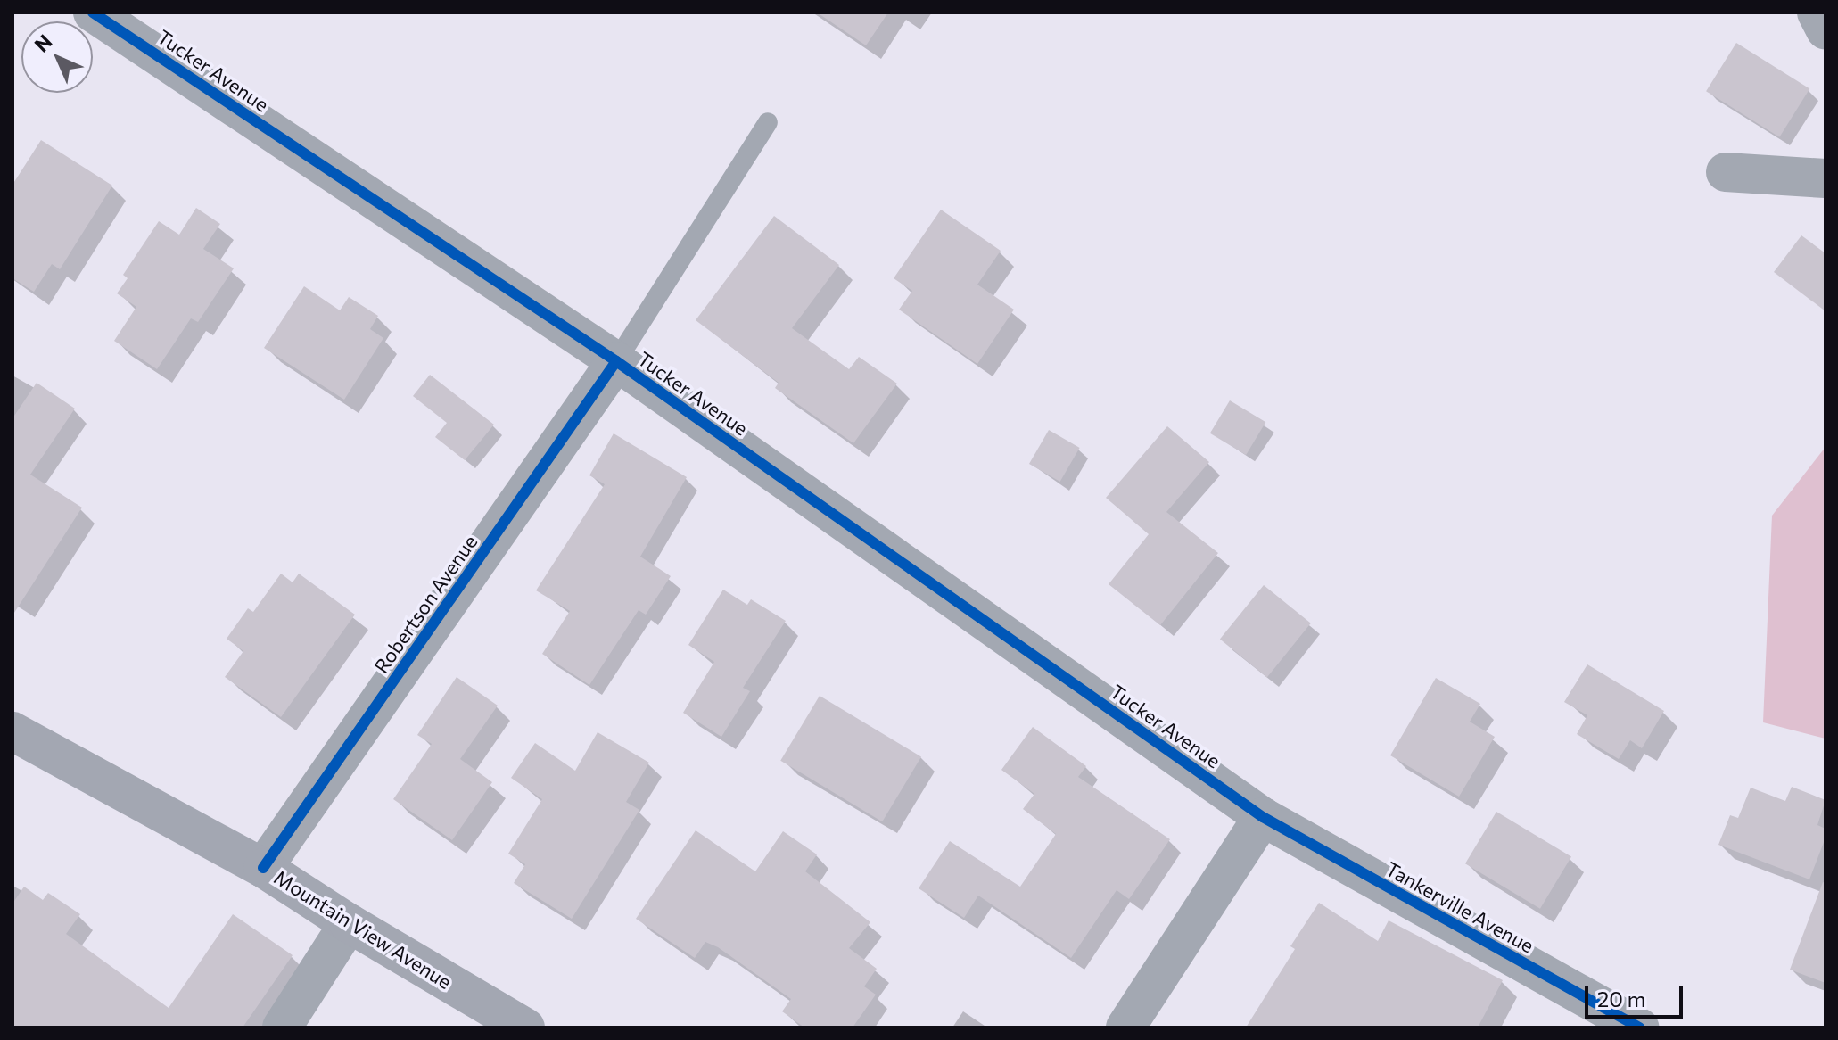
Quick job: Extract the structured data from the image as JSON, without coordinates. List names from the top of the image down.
{
  "streets": {
    "main road": ["Mountain View Avenue"],
    "street": ["Tucker Avenue", "Robertson Avenue", "Tankerville Avenue"]
  },
  "crossings": [
    ["Tucker Avenue", "Robertson Avenue"],
    ["Tucker Avenue", "Tankerville Avenue"],
    ["Robertson Avenue", "Mountain View Avenue"]
  ],
  "scale_bar": "20 m",
  "north": "top left"
}
